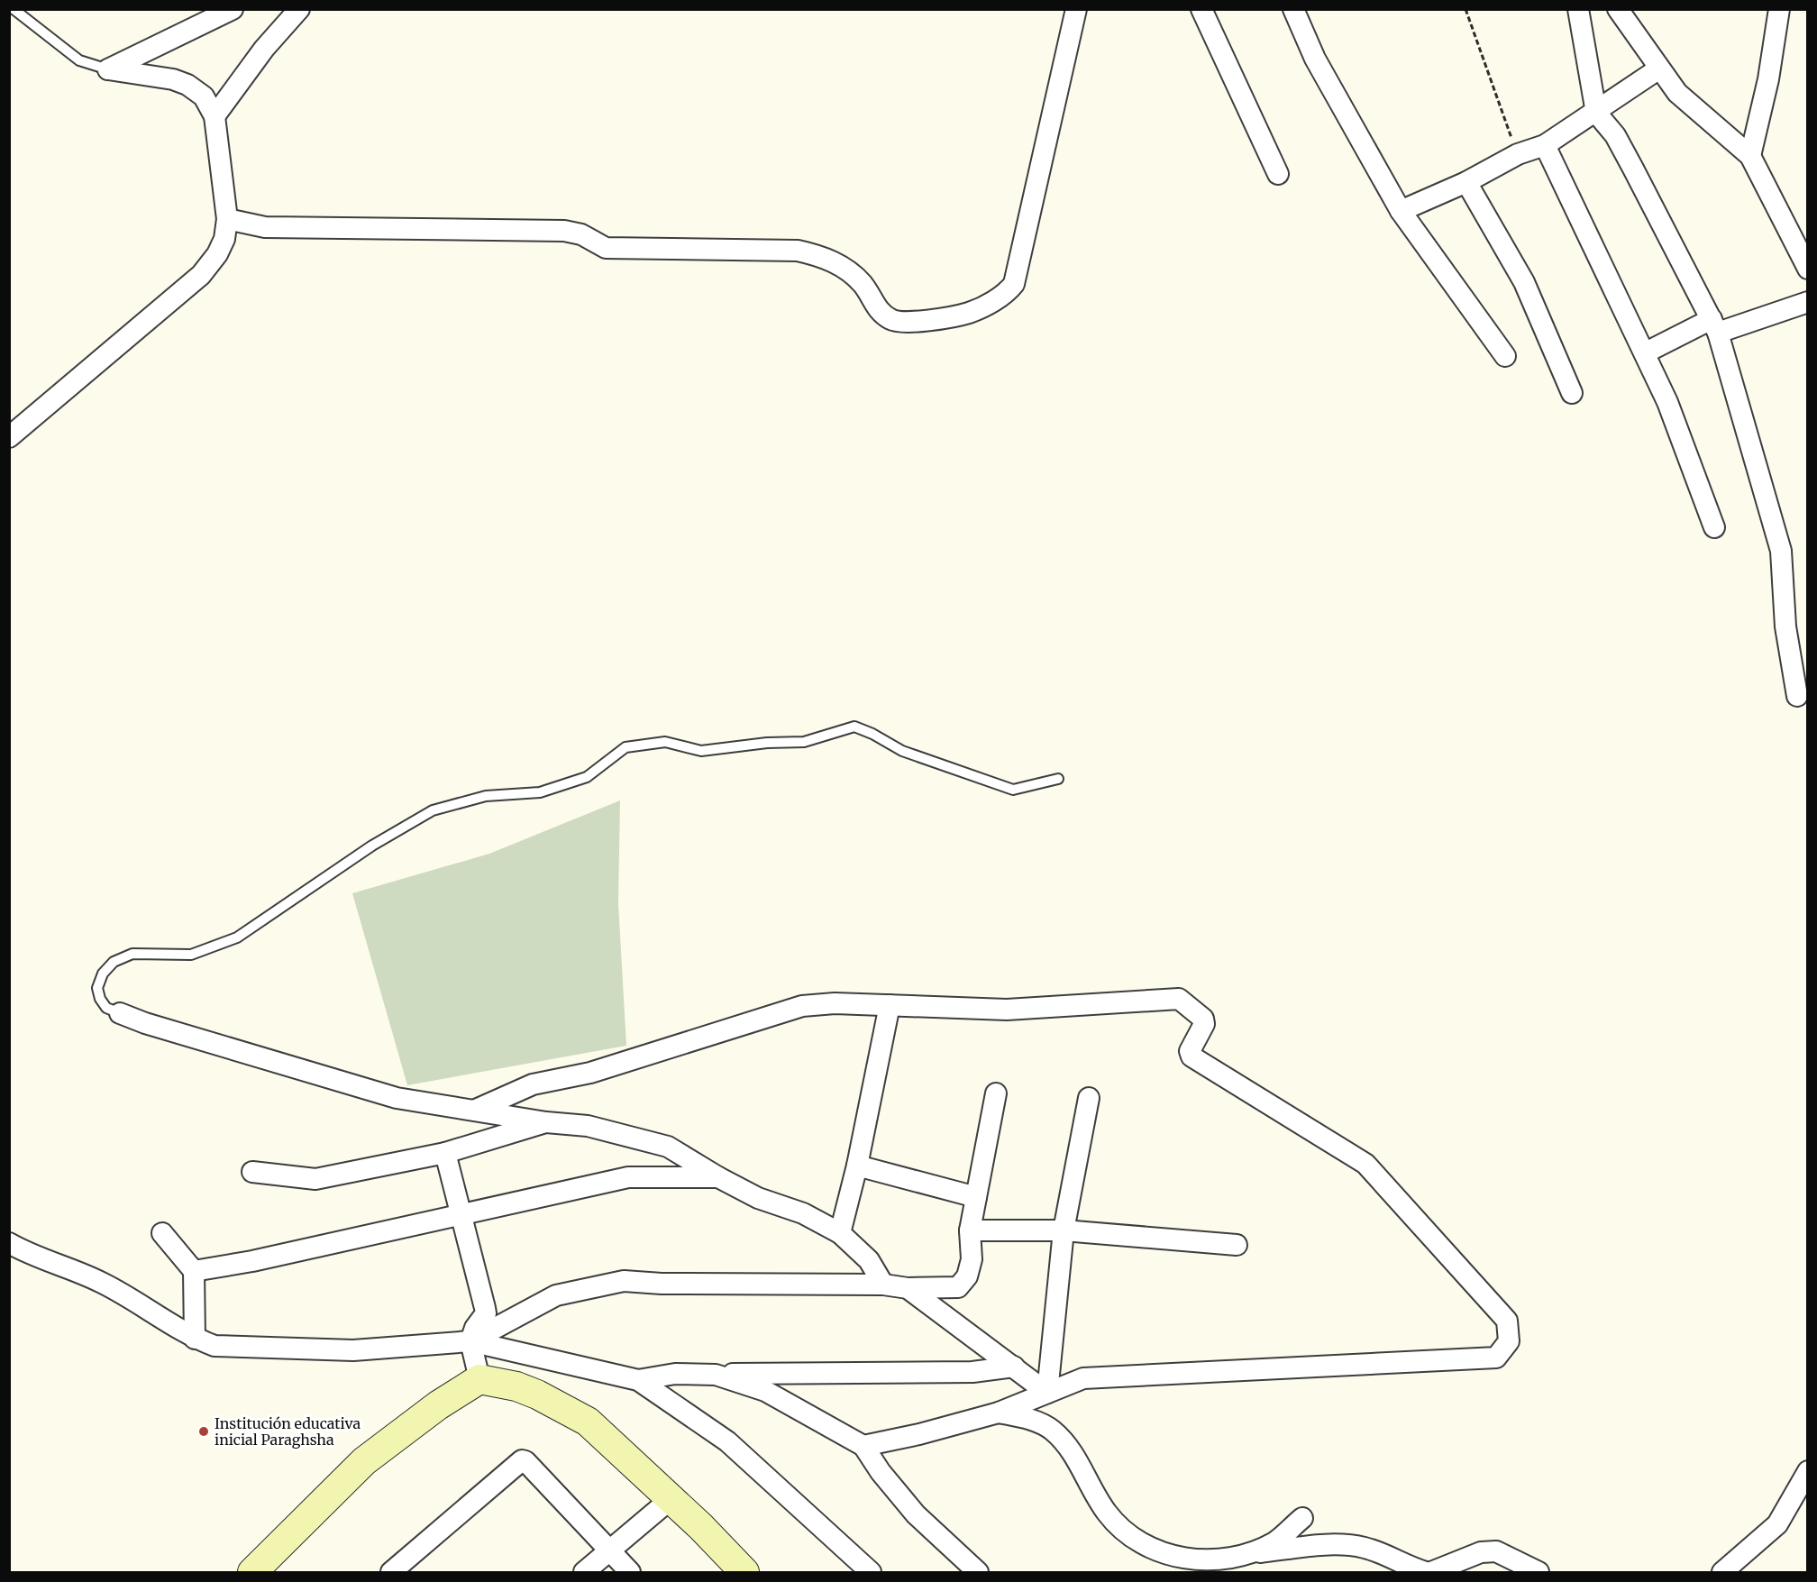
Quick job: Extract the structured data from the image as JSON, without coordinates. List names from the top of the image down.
{
  "places": ["Institución educativa inicial Paraghsha"]
}
